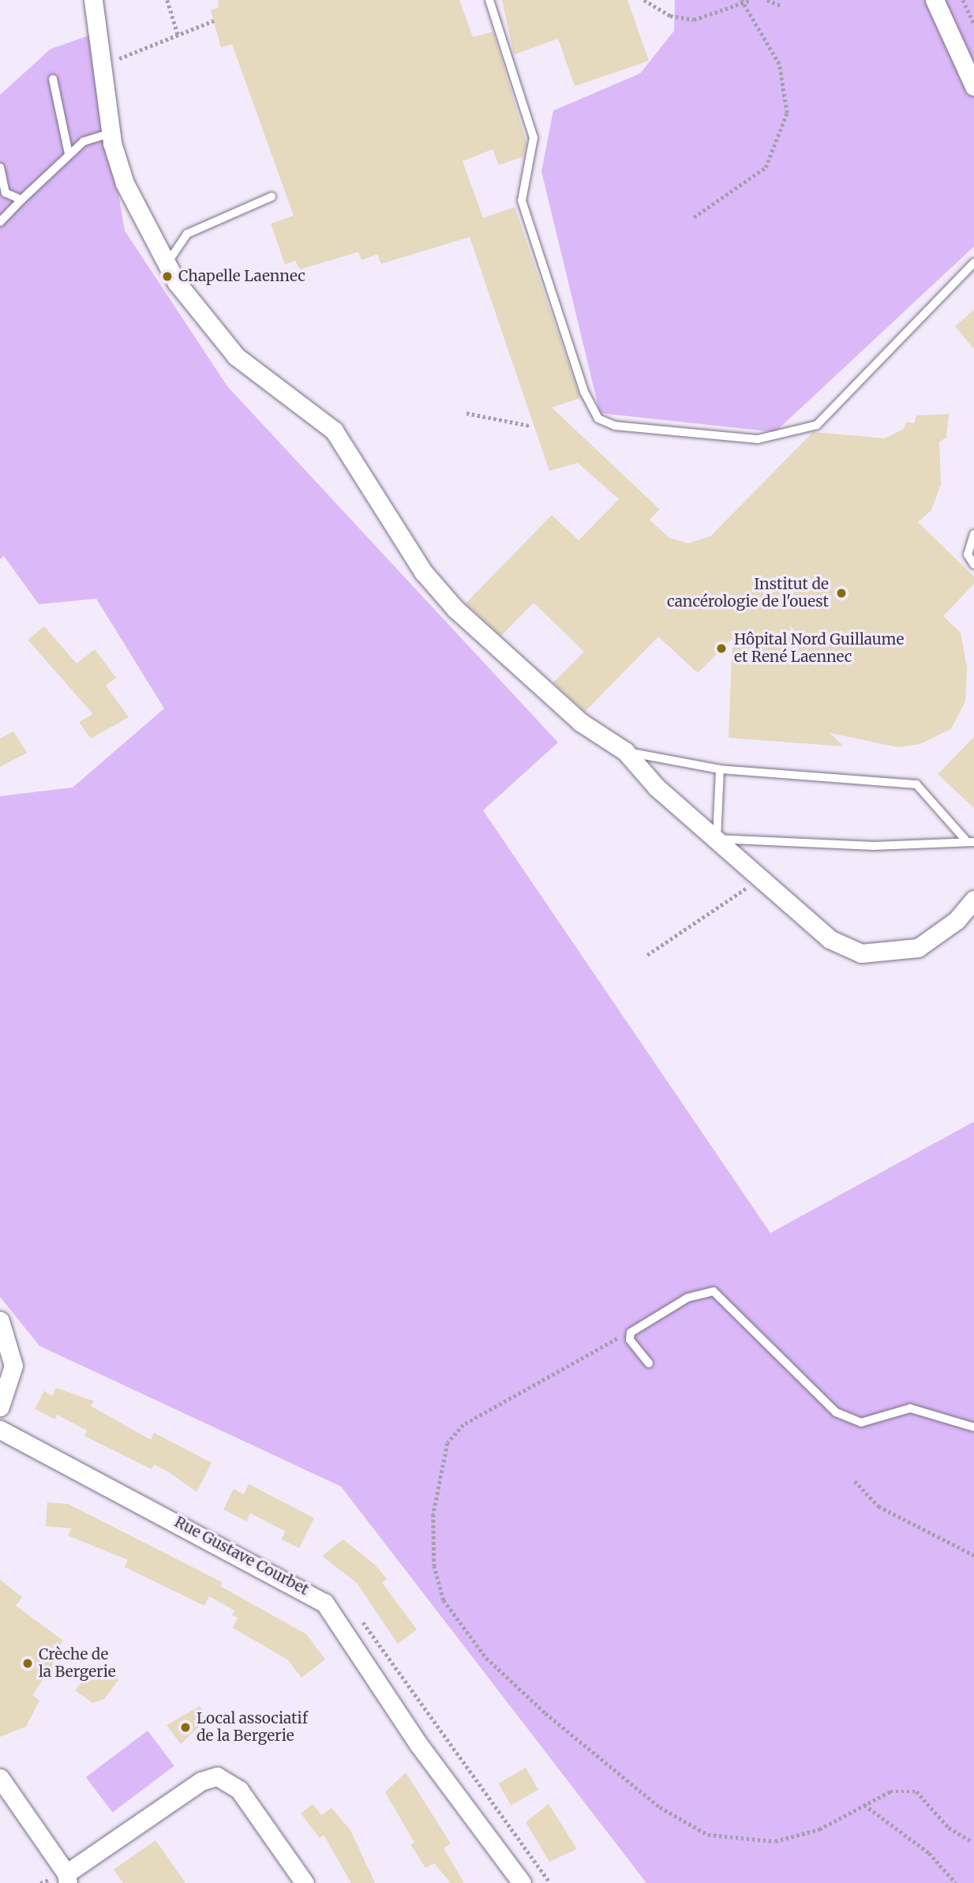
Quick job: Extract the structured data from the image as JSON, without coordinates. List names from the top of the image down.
{
  "streets": {
    "street": ["Rue Gustave Courbet"]
  },
  "places": [
    "Chapelle Laennec",
    "Institut de cancérologie de l'ouest",
    "Hôpital Nord Guillaume et René Laennec",
    "Crèche de la Bergerie",
    "Local associatif de la Bergerie"
  ]
}
